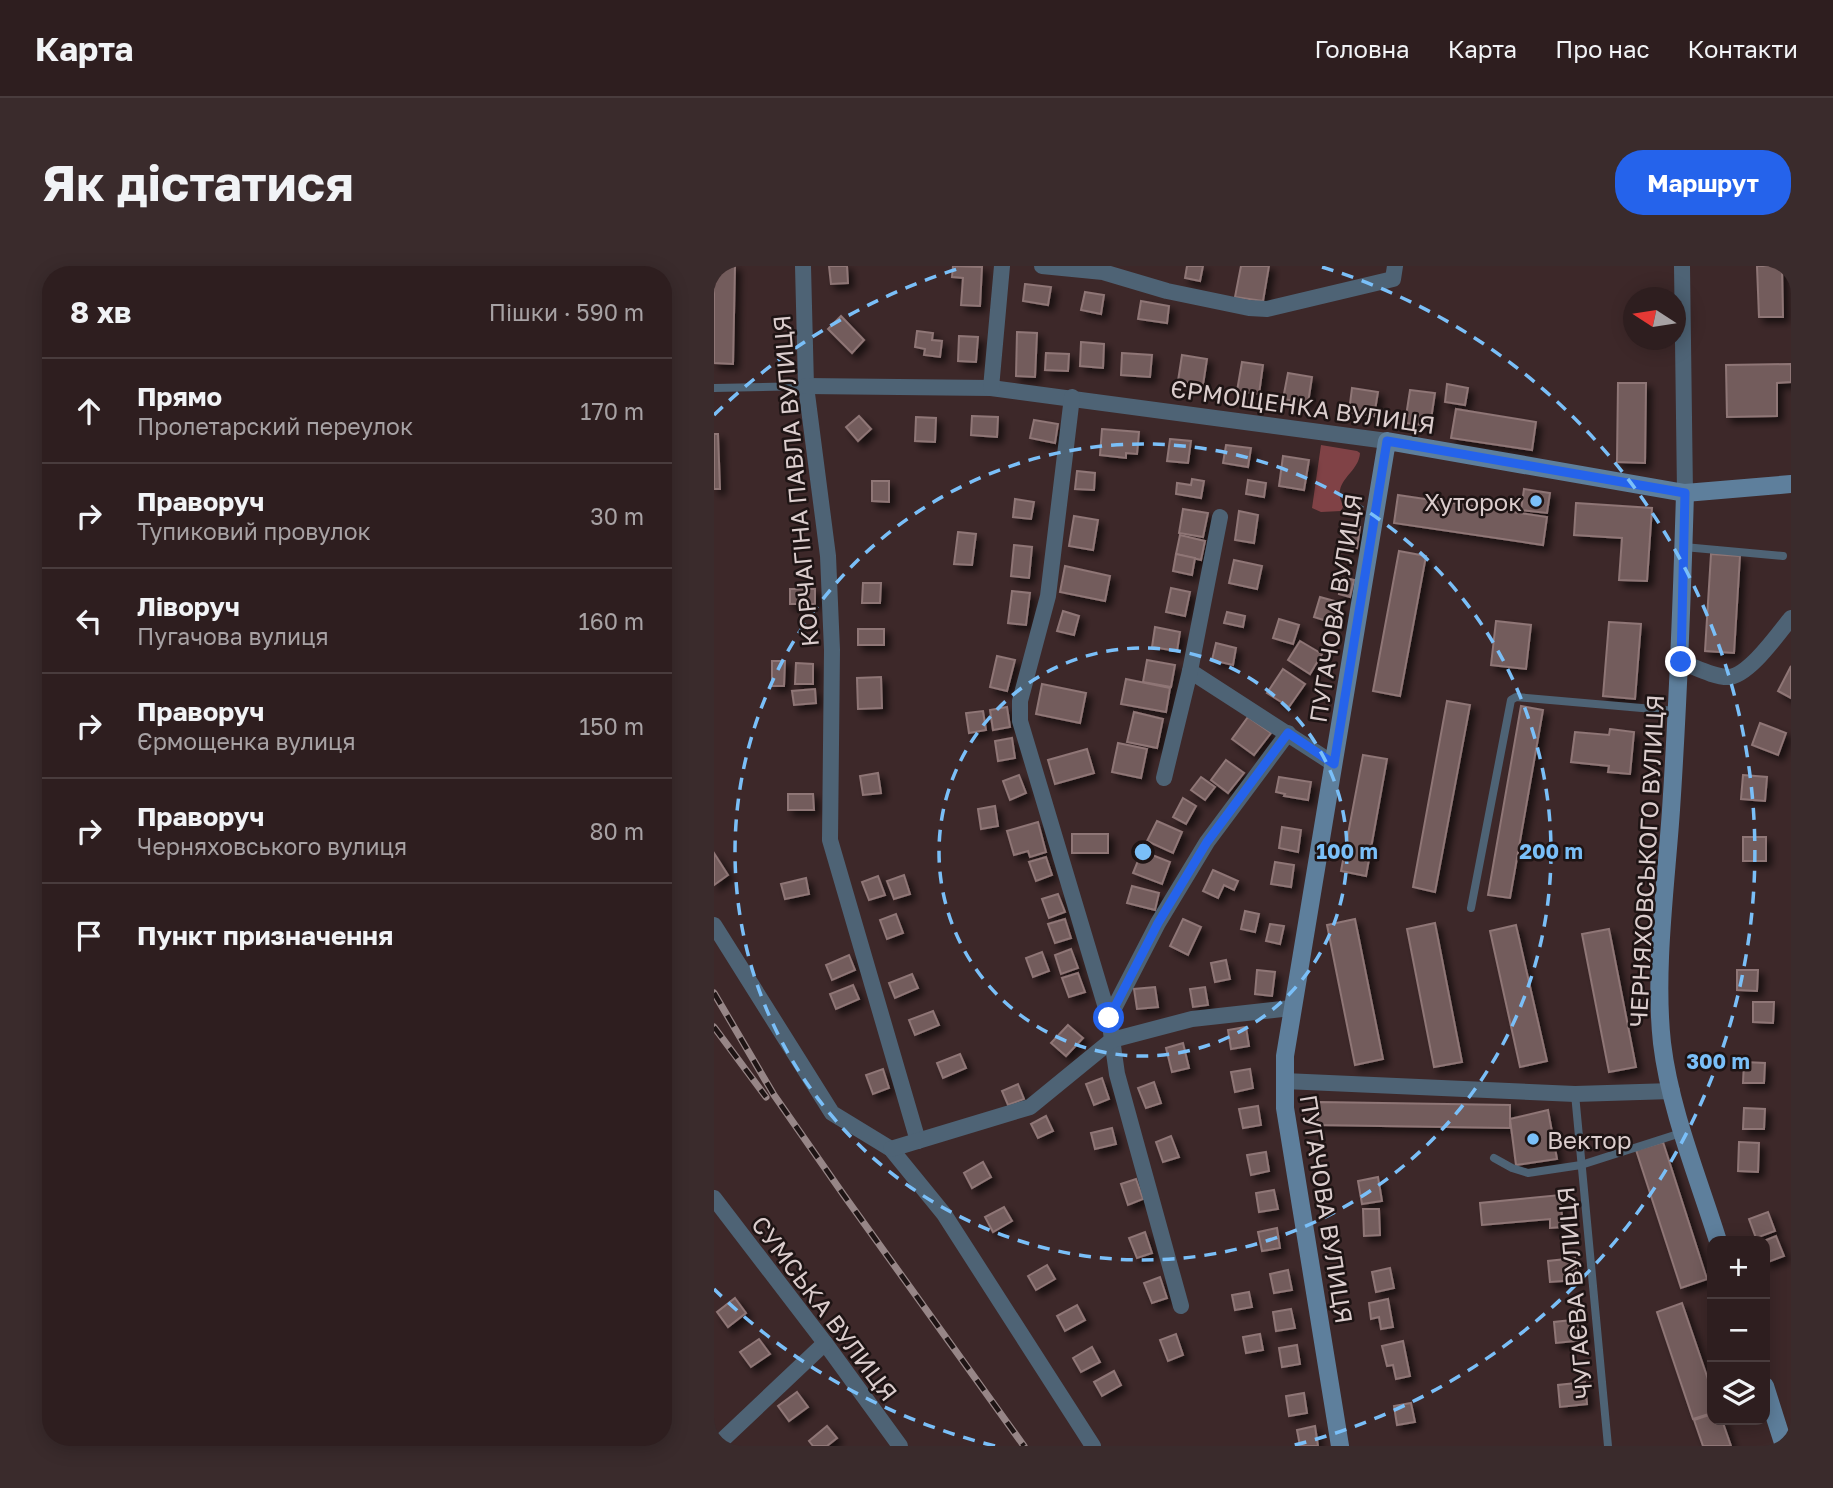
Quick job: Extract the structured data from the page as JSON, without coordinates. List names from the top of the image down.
{
  "streets": {
    "street": [
      "ЄРМОЩЕНКА ВУЛИЦЯ",
      "КОРЧАГІНА ПАВЛА ВУЛИЦЯ",
      "ПУГАЧОВА ВУЛИЦЯ",
      "ЧЕРНЯХОВСЬКОГО ВУЛИЦЯ",
      "СУМСЬКА ВУЛИЦЯ"
    ],
    "lane": ["ЧУГАЄВА ВУЛИЦЯ"]
  },
  "crossings": [
    ["ЄРМОЩЕНКА ВУЛИЦЯ", "КОРЧАГІНА ПАВЛА ВУЛИЦЯ"],
    ["ЄРМОЩЕНКА ВУЛИЦЯ", "ПУГАЧОВА ВУЛИЦЯ"],
    ["ЄРМОЩЕНКА ВУЛИЦЯ", "ЧЕРНЯХОВСЬКОГО ВУЛИЦЯ"]
  ],
  "places": ["Хуторок", "Вектор"],
  "north": "left",
  "page": {
    "header": "Карта",
    "nav": [
      "Головна",
      "Карта",
      "Про нас",
      "Контакти"
    ],
    "buttons": "Маршрут",
    "title": "Як дістатися",
    "heading": ["8 хв", "Пішки · 590 m"],
    "list": [
      ["Прямо", "Пролетарский переулок", "170 m"],
      ["Праворуч", "Тупиковий провулок", "30 m"],
      ["Ліворуч", "Пугачова вулиця", "160 m"],
      ["Праворуч", "Єрмощенка вулиця", "150 m"],
      ["Праворуч", "Черняховського вулиця", "80 m"],
      "Пункт призначення"
    ],
    "map_buttons": ["+", "−"]
  },
  "rings": ["100 m", "200 m", "300 m"]
}
